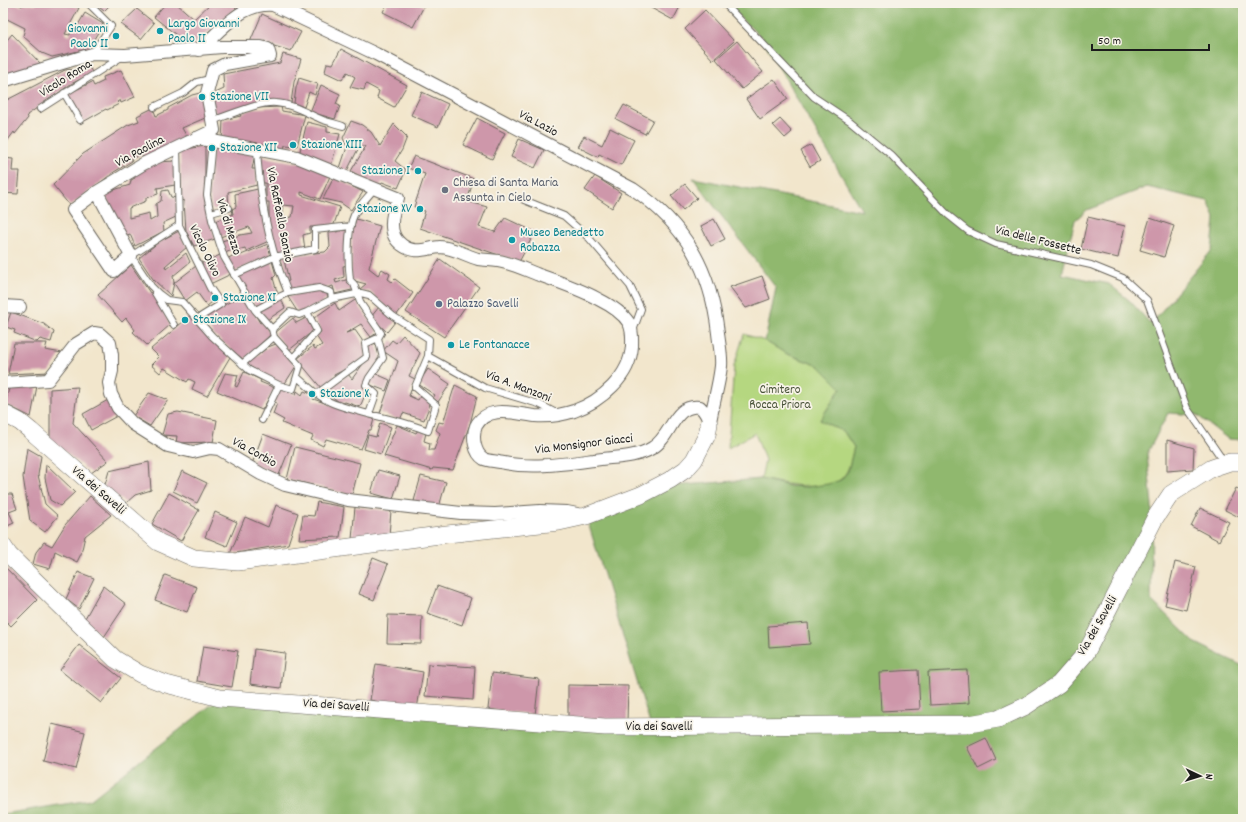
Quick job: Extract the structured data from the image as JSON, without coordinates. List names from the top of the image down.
{
  "streets": {
    "street": [
      "Via Lazio",
      "Via Paolina",
      "Via Monsignor Giacci",
      "Via Corbio",
      "Via dei Savelli"
    ],
    "lane": [
      "Vicolo Roma",
      "Via Raffaello Sanzio",
      "Via di Mezzo",
      "Via delle Fossette",
      "Vicolo Olivo",
      "Via A. Manzoni"
    ]
  },
  "crossings": [
    ["Via Lazio", "Via Monsignor Giacci"],
    ["Via Lazio", "Via dei Savelli"],
    ["Via Paolina", "Vicolo Olivo"],
    ["Via delle Fossette", "Via dei Savelli"],
    ["Via A. Manzoni", "Via Monsignor Giacci"],
    ["Via Monsignor Giacci", "Via dei Savelli"],
    ["Via Corbio", "Via dei Savelli"]
  ],
  "parks": ["Cimitero Rocca Priora"],
  "places": [
    "Largo Giovanni Paolo II",
    "Giovanni Paolo II",
    "Stazione VII",
    "Stazione XIII",
    "Stazione XII",
    "Stazione I",
    "Chiesa di Santa Maria Assunta in Cielo",
    "Stazione XV",
    "Museo Benedetto Robazza",
    "Stazione XI",
    "Palazzo Savelli",
    "Stazione IX",
    "Le Fontanacce",
    "Stazione X"
  ],
  "scale_bar": "50 m",
  "north": "right"
}
